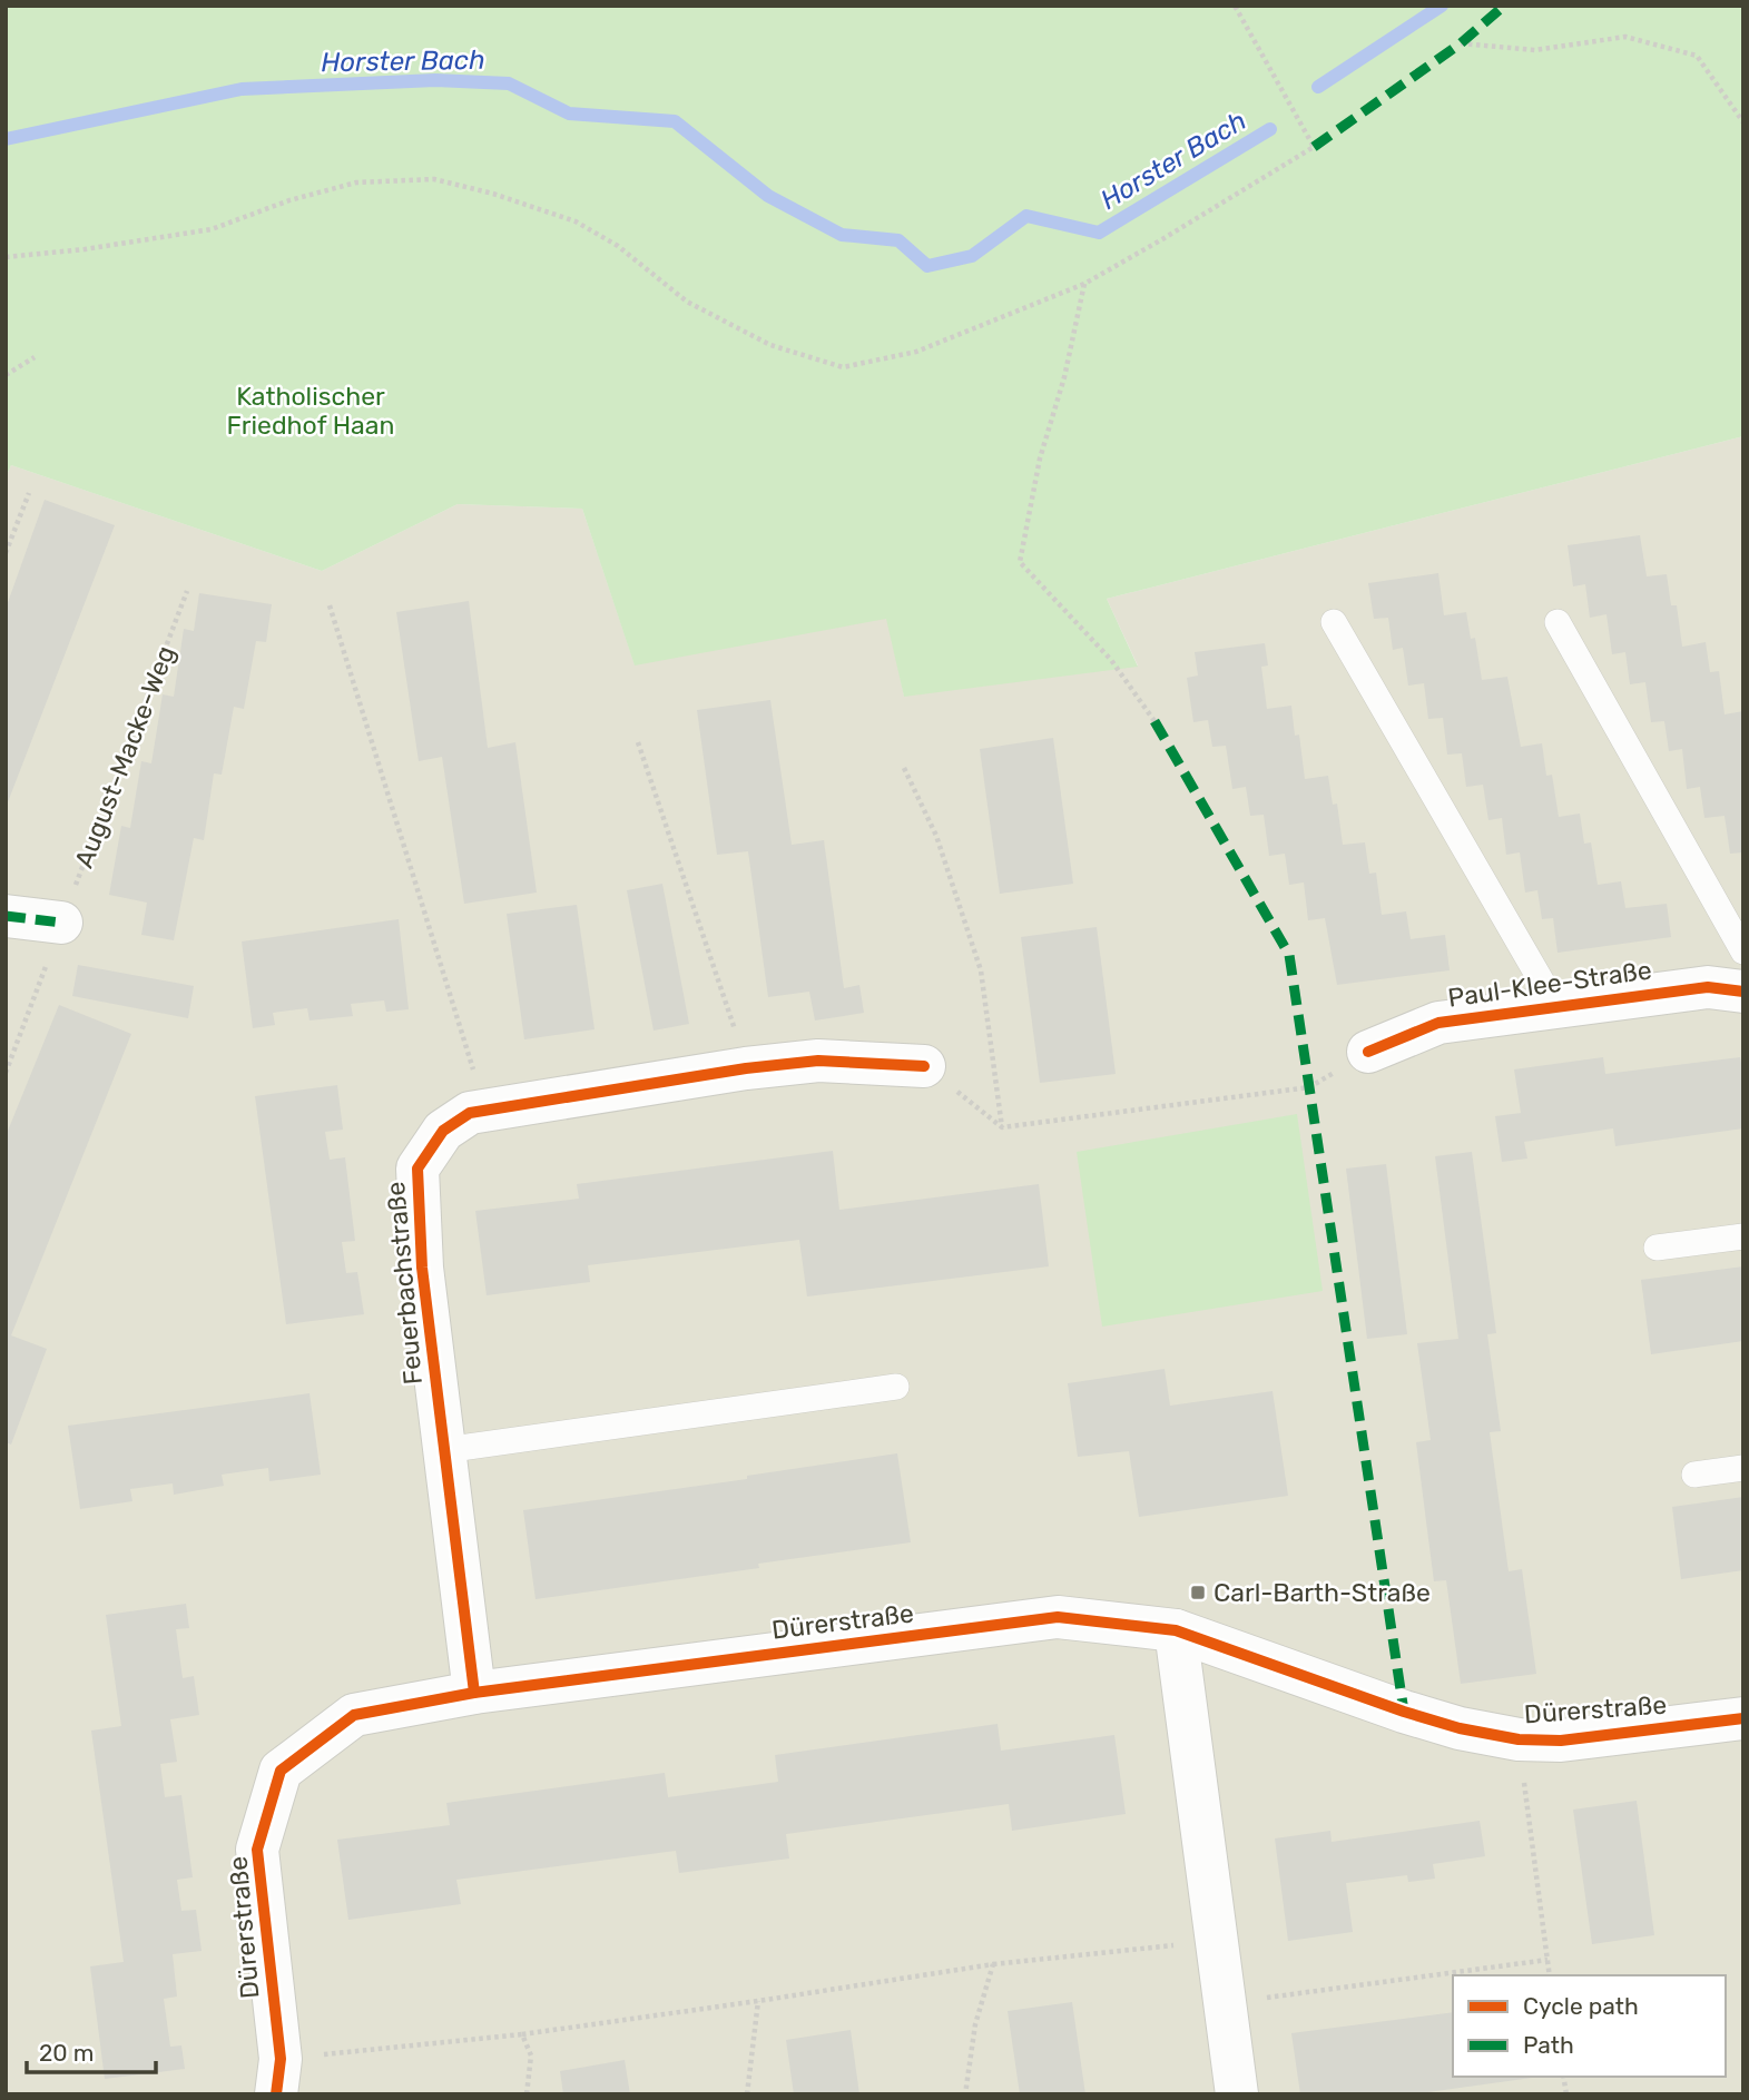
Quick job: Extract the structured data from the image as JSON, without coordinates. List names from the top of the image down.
{
  "streets": {
    "street": ["Paul-Klee-Straße", "Feuerbachstraße", "Dürerstraße"],
    "path": ["August-Macke-Weg"]
  },
  "crossings": [
    ["Feuerbachstraße", "Dürerstraße"]
  ],
  "water": ["Horster Bach"],
  "parks": ["Katholischer Friedhof Haan"],
  "places": {
    "transit": ["Carl-Barth-Straße"]
  },
  "legend": ["Cycle path", "Path"],
  "scale_bar": "20 m"
}
